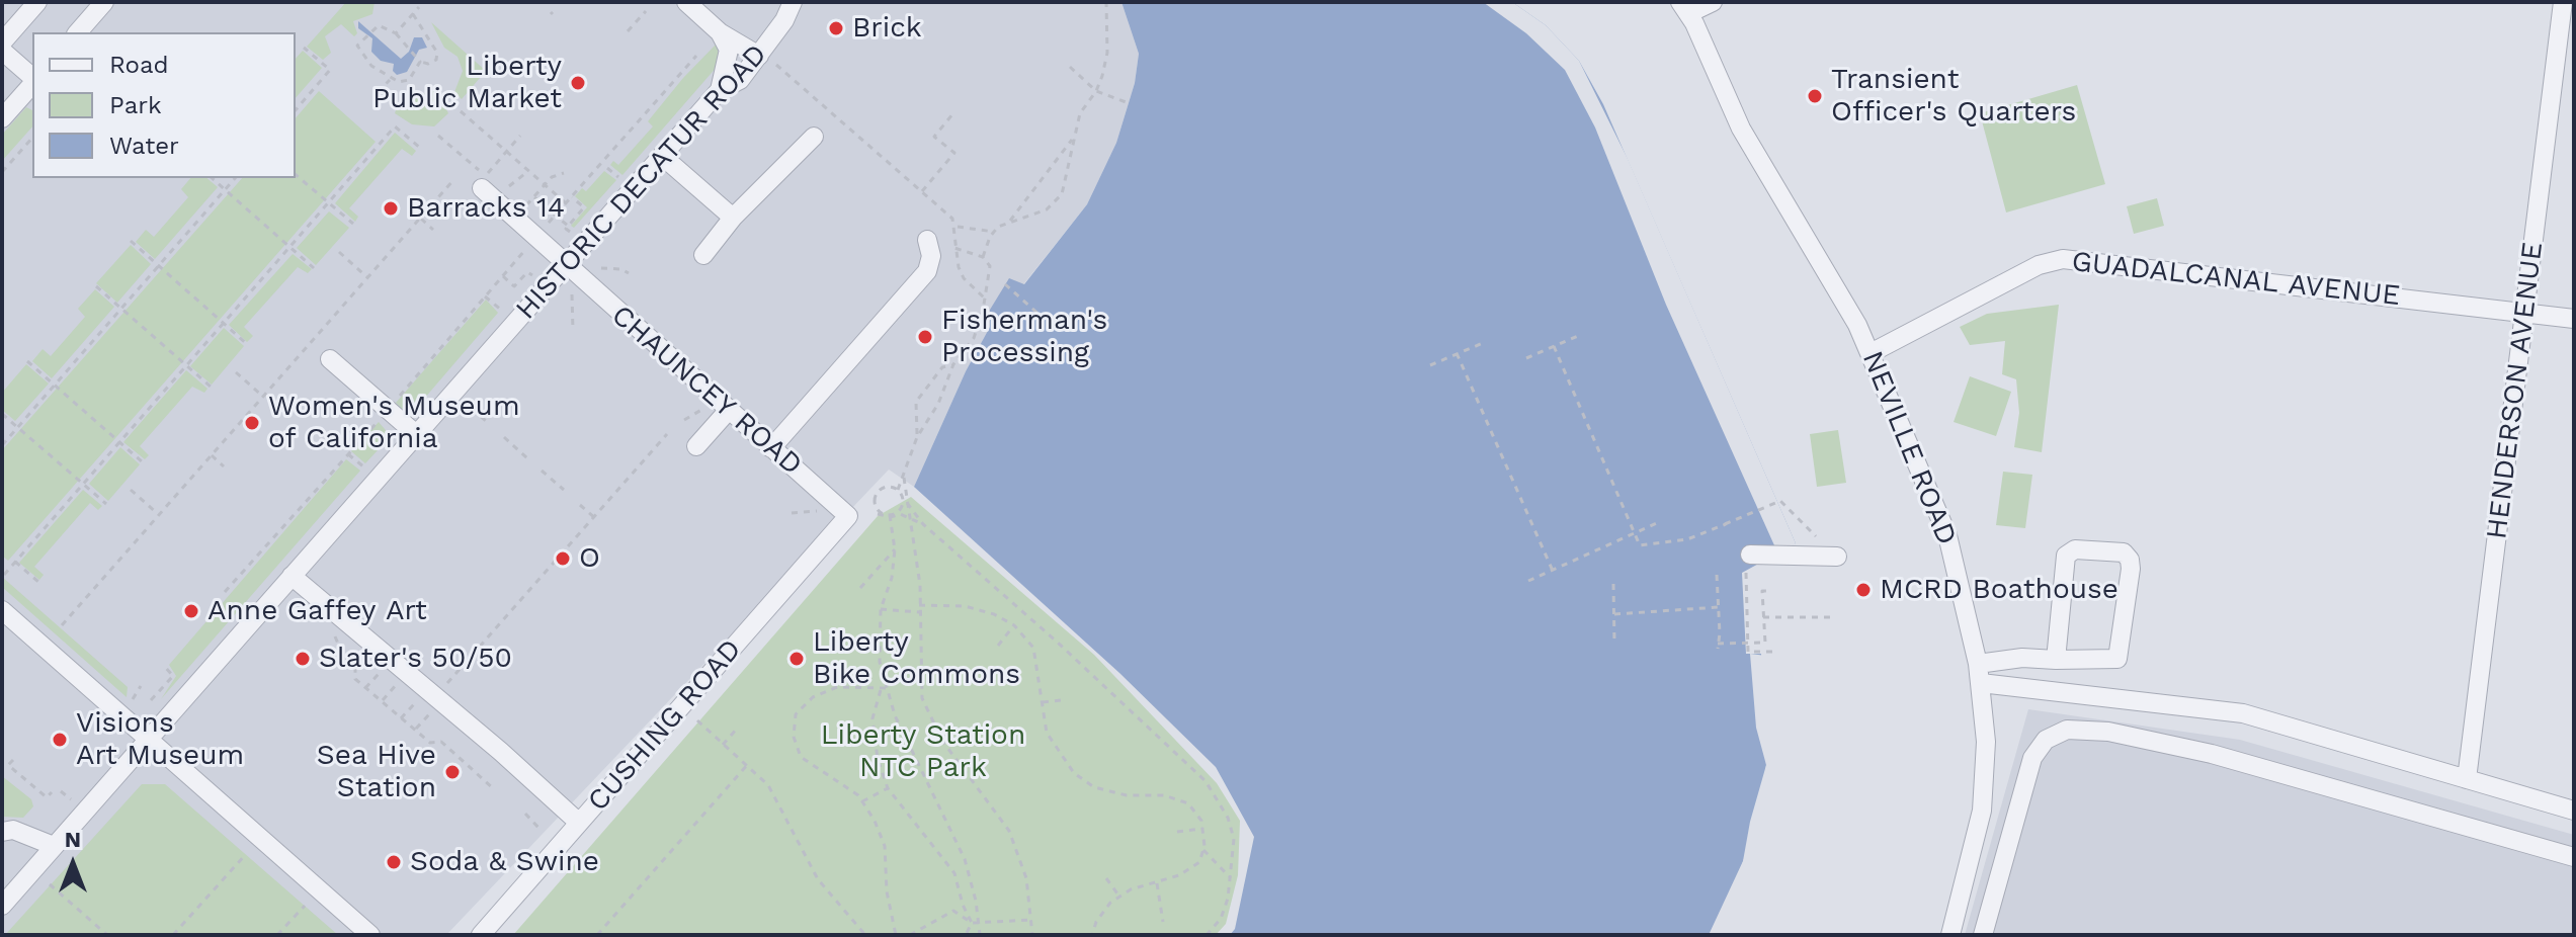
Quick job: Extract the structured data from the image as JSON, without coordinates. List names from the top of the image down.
{
  "streets": {
    "street": [
      "HISTORIC DECATUR ROAD",
      "GUADALCANAL AVENUE",
      "CHAUNCEY ROAD",
      "HENDERSON AVENUE",
      "NEVILLE ROAD",
      "CUSHING ROAD"
    ]
  },
  "crossings": [
    ["HISTORIC DECATUR ROAD", "CHAUNCEY ROAD"],
    ["GUADALCANAL AVENUE", "HENDERSON AVENUE"],
    ["GUADALCANAL AVENUE", "NEVILLE ROAD"],
    ["CHAUNCEY ROAD", "CUSHING ROAD"]
  ],
  "parks": ["Liberty Station NTC Park"],
  "places": [
    "Brick",
    "Liberty Public Market",
    "Transient Officer's Quarters",
    "Barracks 14",
    "Fisherman's Processing",
    "Women's Museum of California",
    "O",
    "MCRD Boathouse",
    "Anne Gaffey Art",
    "Slater's 50/50",
    "Liberty Bike Commons",
    "Visions Art Museum",
    "Sea Hive Station",
    "Soda & Swine"
  ],
  "legend": ["Road", "Park", "Water"],
  "north": "top"
}
